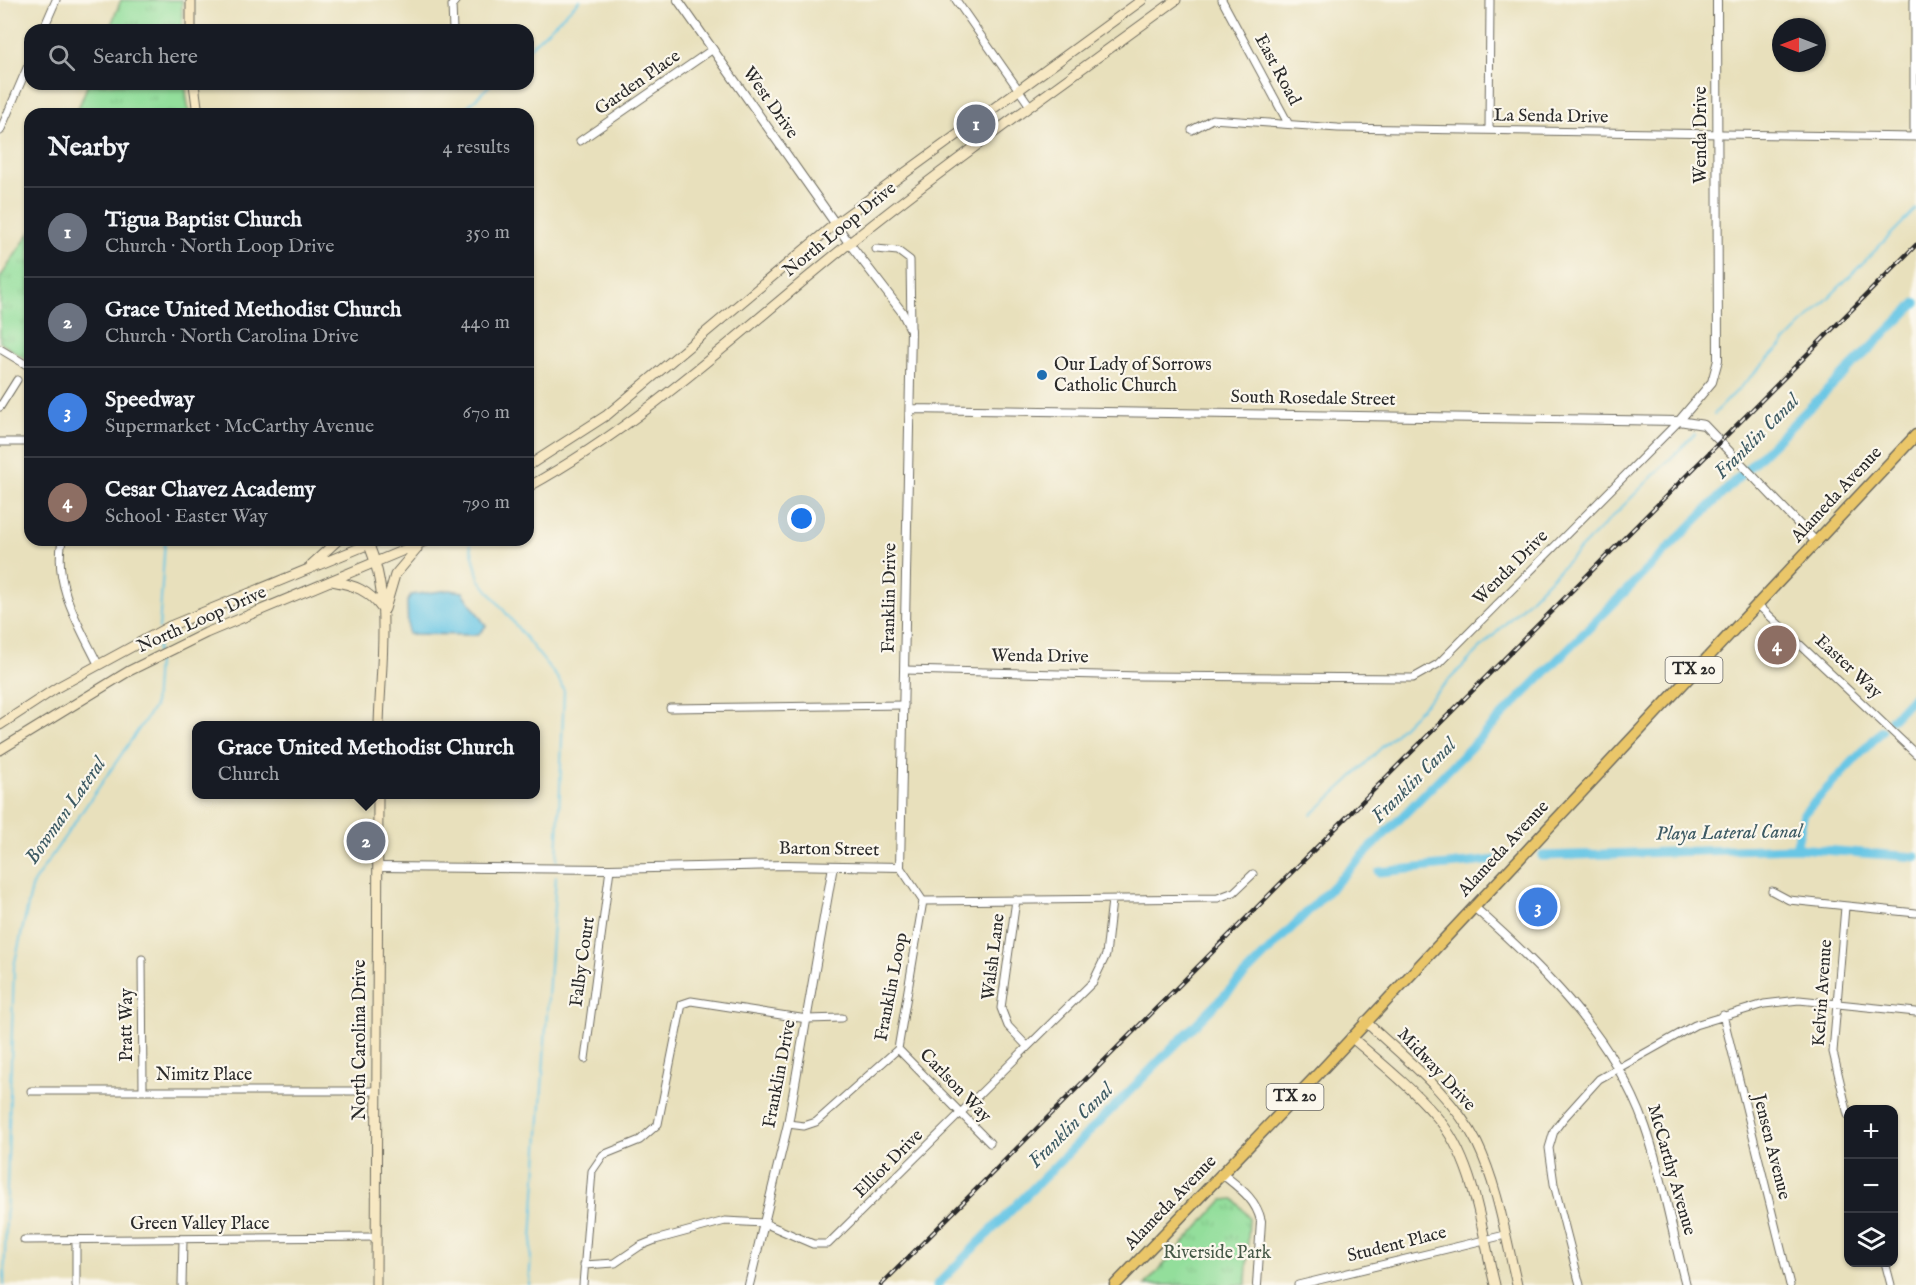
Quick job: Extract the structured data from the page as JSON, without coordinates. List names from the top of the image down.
{
  "streets": {
    "main road": [
      "North Loop Drive",
      "Alameda Avenue",
      "TX 20",
      "North Carolina Drive",
      "Midway Drive"
    ],
    "street": [
      "East Road",
      "Garden Place",
      "West Drive",
      "La Senda Drive",
      "Wenda Drive",
      "South Rosedale Street",
      "Franklin Drive",
      "Easter Way",
      "Barton Street",
      "Walsh Lane",
      "Falby Court",
      "Franklin Loop",
      "Kelvin Avenue",
      "Pratt Way",
      "Nimitz Place",
      "Carlson Way",
      "Jensen Avenue",
      "Elliot Drive",
      "McCarthy Avenue",
      "Green Valley Place",
      "Student Place"
    ]
  },
  "crossings": [
    ["East Road", "La Senda Drive"],
    ["Garden Place", "West Drive"],
    ["West Drive", "North Loop Drive"],
    ["West Drive", "Franklin Drive"],
    ["La Senda Drive", "Wenda Drive"],
    ["Wenda Drive", "South Rosedale Street"],
    ["Wenda Drive", "Franklin Drive"],
    ["North Loop Drive", "Franklin Drive"],
    ["South Rosedale Street", "Alameda Avenue"],
    ["South Rosedale Street", "Franklin Drive"],
    ["Alameda Avenue", "Easter Way"],
    ["Alameda Avenue", "Midway Drive"],
    ["Alameda Avenue", "McCarthy Avenue"],
    ["Franklin Drive", "Barton Street"],
    ["Franklin Drive", "Franklin Loop"],
    ["Franklin Drive", "Elliot Drive"],
    ["Barton Street", "Falby Court"],
    ["Barton Street", "Franklin Loop"],
    ["Barton Street", "North Carolina Drive"],
    ["Walsh Lane", "Elliot Drive"],
    ["Franklin Loop", "Carlson Way"],
    ["Pratt Way", "Nimitz Place"],
    ["North Carolina Drive", "Nimitz Place"],
    ["North Carolina Drive", "Green Valley Place"],
    ["Midway Drive", "Student Place"],
    ["Carlson Way", "Elliot Drive"]
  ],
  "water": ["Franklin Canal", "Bowman Lateral", "Playa Lateral Canal"],
  "parks": ["Riverside Park"],
  "places": ["Our Lady of Sorrows Catholic Church"],
  "north": "left",
  "page": {
    "search": "Search here",
    "pins": [
      "1",
      "4",
      "2",
      "3"
    ],
    "heading": ["Nearby", "4 results"],
    "list": [
      {
        "mark": "1",
        "name": "Tigua Baptist Church",
        "note": "Church · North Loop Drive",
        "value": "350 m"
      },
      {
        "mark": "2",
        "name": "Grace United Methodist Church",
        "note": "Church · North Carolina Drive",
        "value": "440 m"
      },
      {
        "mark": "3",
        "name": "Speedway",
        "note": "Supermarket · McCarthy Avenue",
        "value": "670 m"
      },
      {
        "mark": "4",
        "name": "Cesar Chavez Academy",
        "note": "School · Easter Way",
        "value": "790 m"
      }
    ],
    "popup": ["Grace United Methodist Church", "Church"],
    "map_buttons": ["+", "−"]
  }
}
